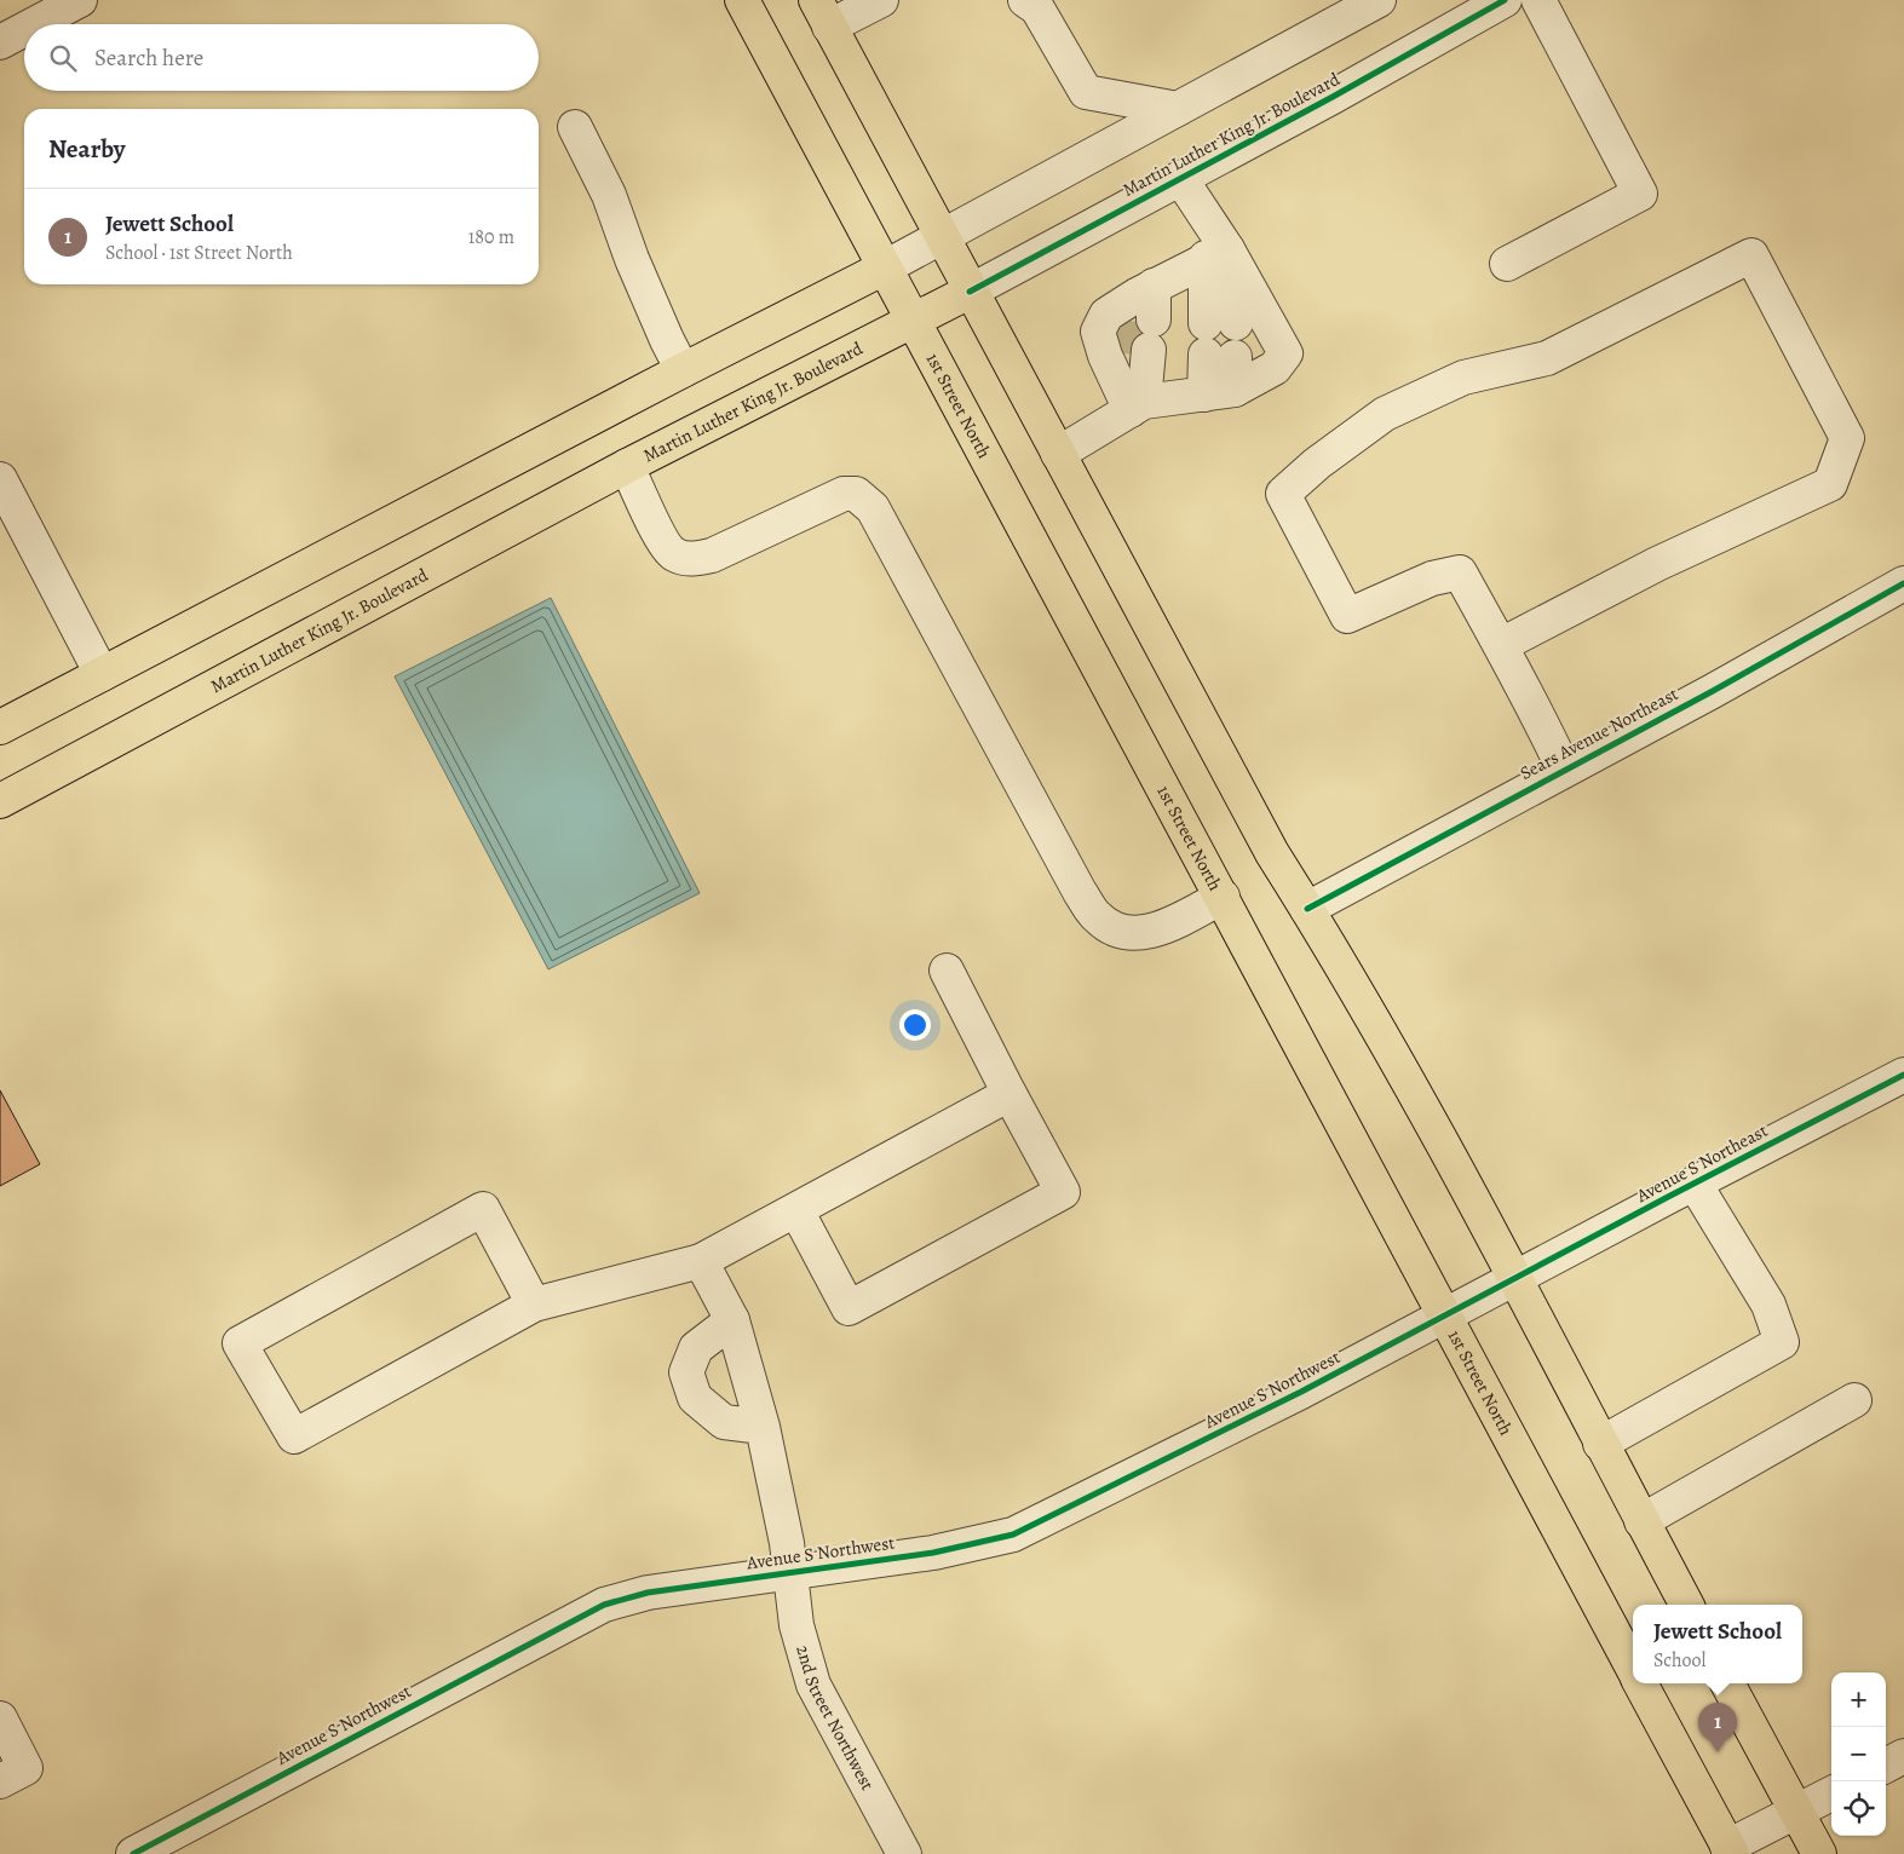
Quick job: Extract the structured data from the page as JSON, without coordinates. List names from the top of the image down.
{
  "streets": {
    "main road": ["Martin Luther King Jr. Boulevard", "1st Street North"],
    "street": [
      "Sears Avenue Northeast",
      "Avenue S Northeast",
      "Avenue S Northwest",
      "2nd Street Northwest"
    ]
  },
  "crossings": [
    ["Martin Luther King Jr. Boulevard", "1st Street North"],
    ["1st Street North", "Avenue S Northwest"],
    ["Avenue S Northeast", "Avenue S Northwest"],
    ["Avenue S Northwest", "2nd Street Northwest"]
  ],
  "page": {
    "search": "Search here",
    "heading": "Nearby",
    "list": [
      {
        "mark": "1",
        "name": "Jewett School",
        "note": "School · 1st Street North",
        "value": "180 m"
      }
    ],
    "popup": ["Jewett School", "School"],
    "map_buttons": ["+", "−"],
    "pins": "1"
  }
}
